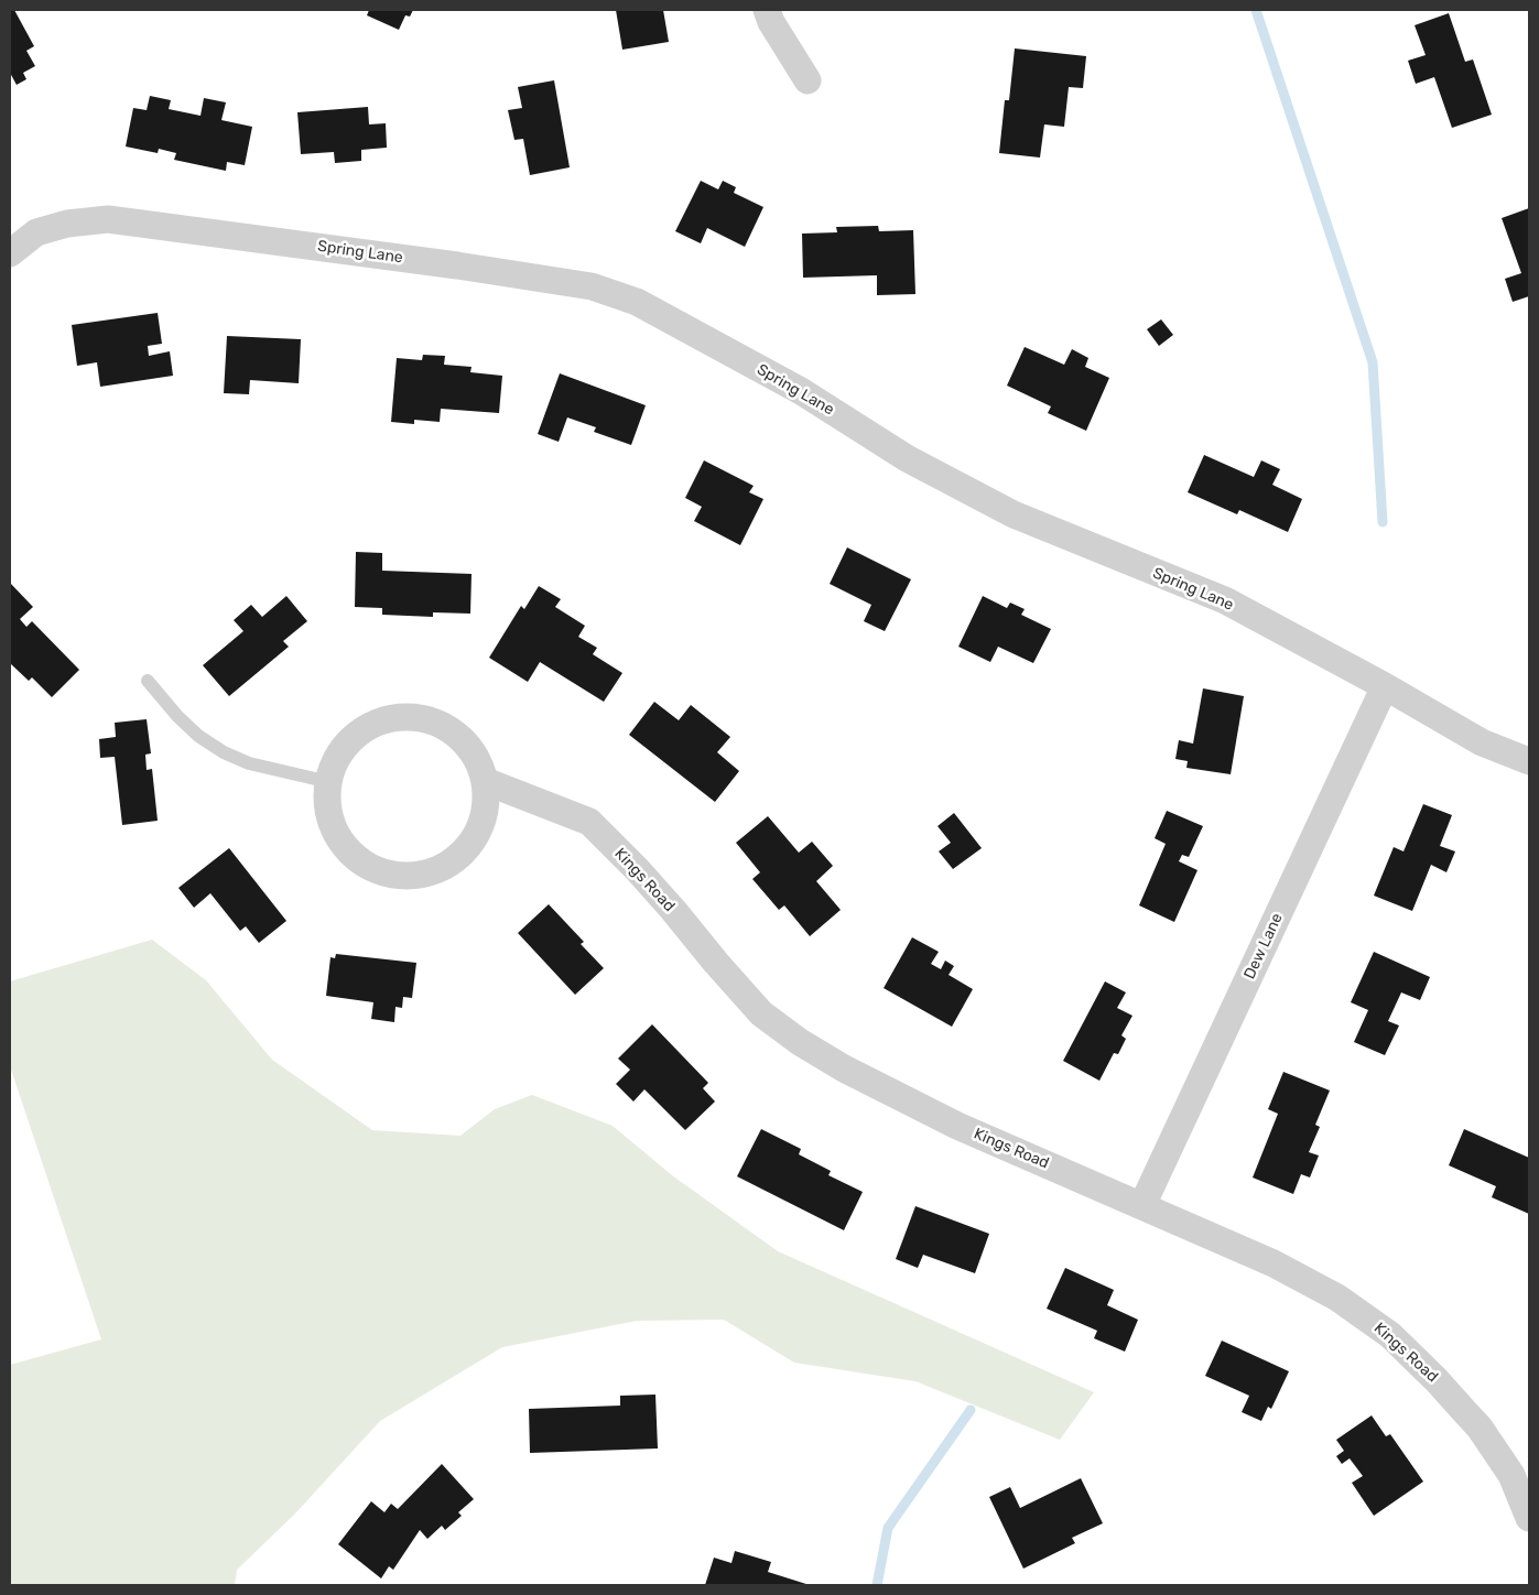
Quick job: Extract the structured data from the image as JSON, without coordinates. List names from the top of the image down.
{
  "streets": {
    "street": ["Spring Lane", "Kings Road", "Dew Lane"]
  },
  "crossings": [
    ["Spring Lane", "Dew Lane"],
    ["Kings Road", "Dew Lane"]
  ]
}
